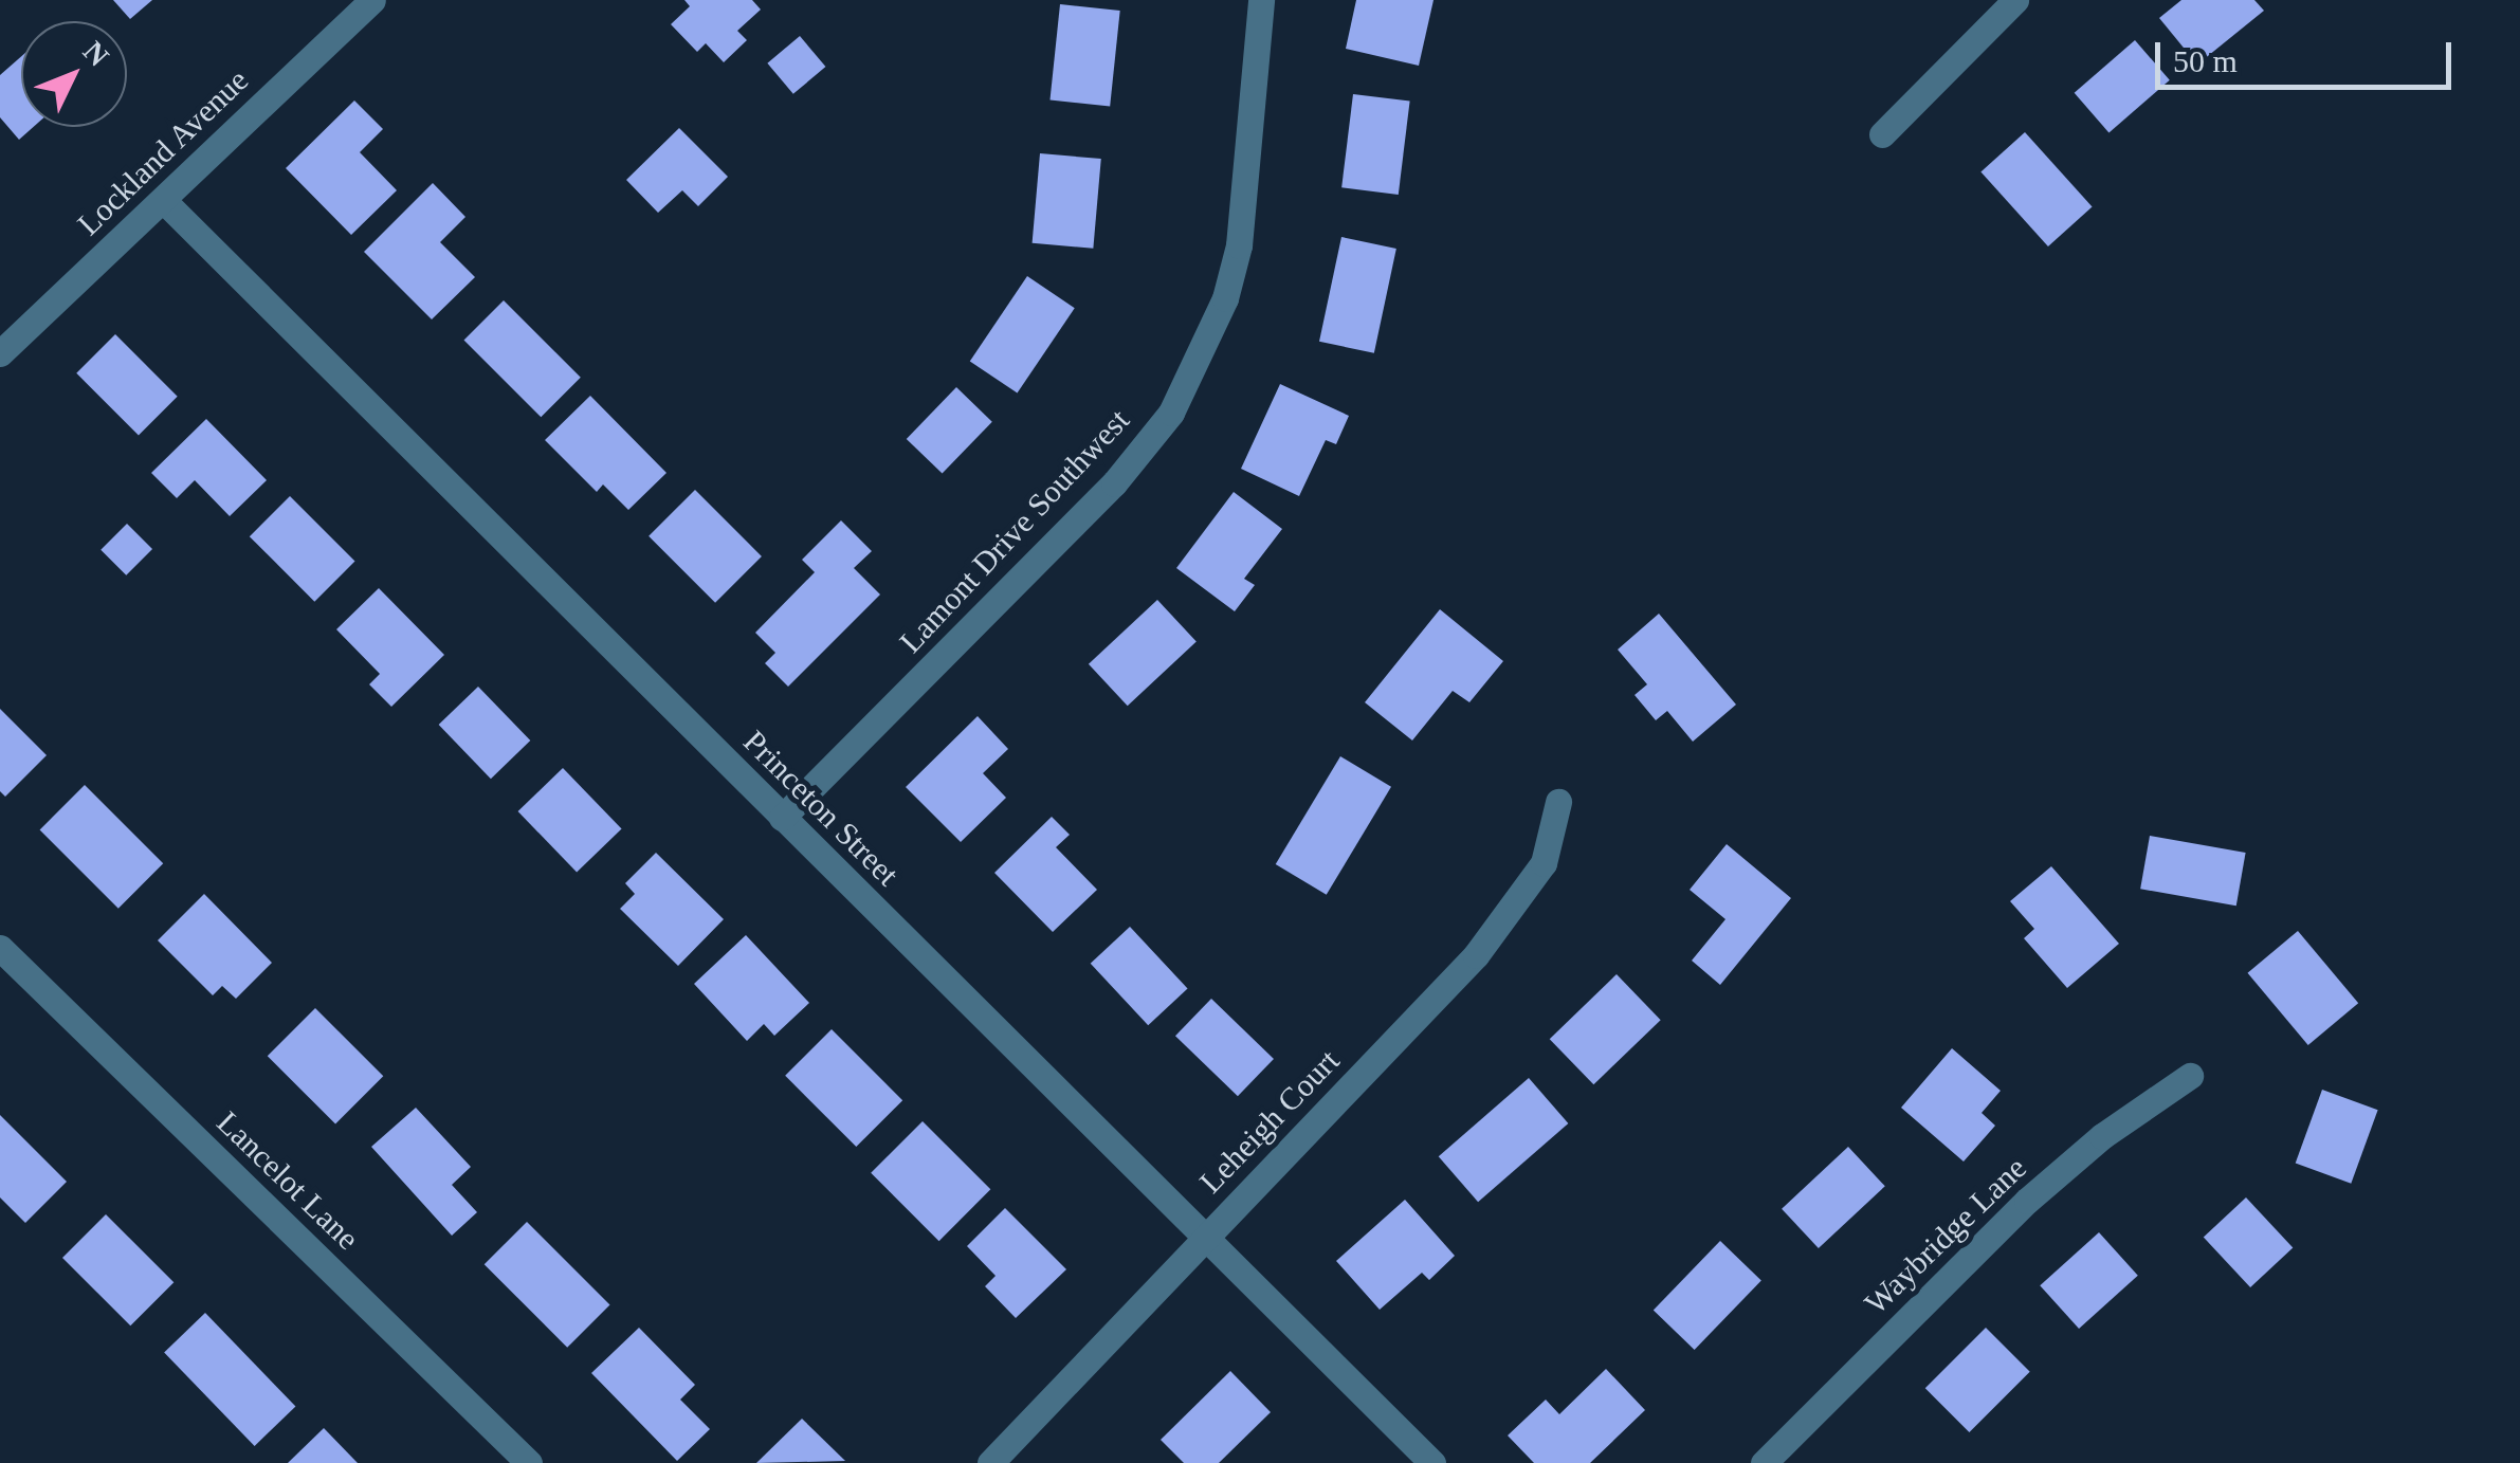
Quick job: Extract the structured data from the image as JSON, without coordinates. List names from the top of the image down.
{
  "streets": {
    "street": [
      "Lockland Avenue",
      "Lamont Drive Southwest",
      "Princeton Street",
      "Leheigh Court",
      "Lancelot Lane",
      "Waybridge Lane"
    ]
  },
  "crossings": [
    ["Lockland Avenue", "Princeton Street"],
    ["Lamont Drive Southwest", "Princeton Street"],
    ["Princeton Street", "Leheigh Court"]
  ],
  "scale_bar": "50 m",
  "north": "top right"
}
